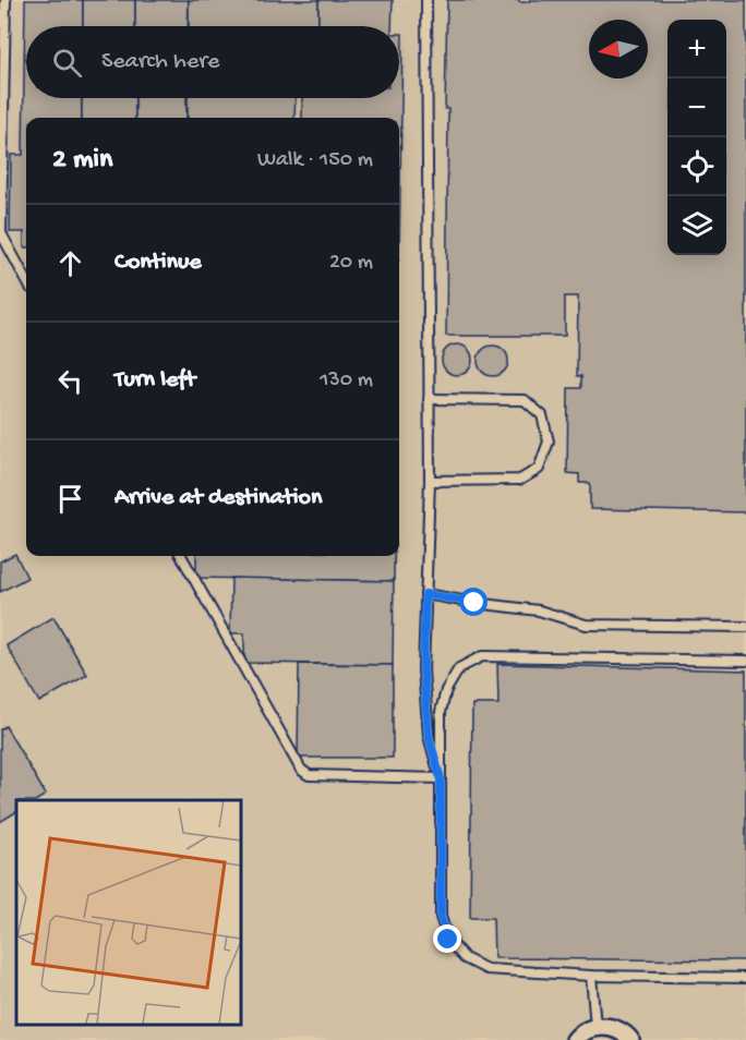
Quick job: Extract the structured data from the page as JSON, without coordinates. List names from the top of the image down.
{
  "north": "left",
  "page": {
    "map_buttons": ["+", "−"],
    "search": "Search here",
    "heading": ["2 min", "Walk · 150 m"],
    "list": [
      ["Continue", "20 m"],
      ["Turn left", "130 m"],
      "Arrive at destination"
    ]
  }
}
